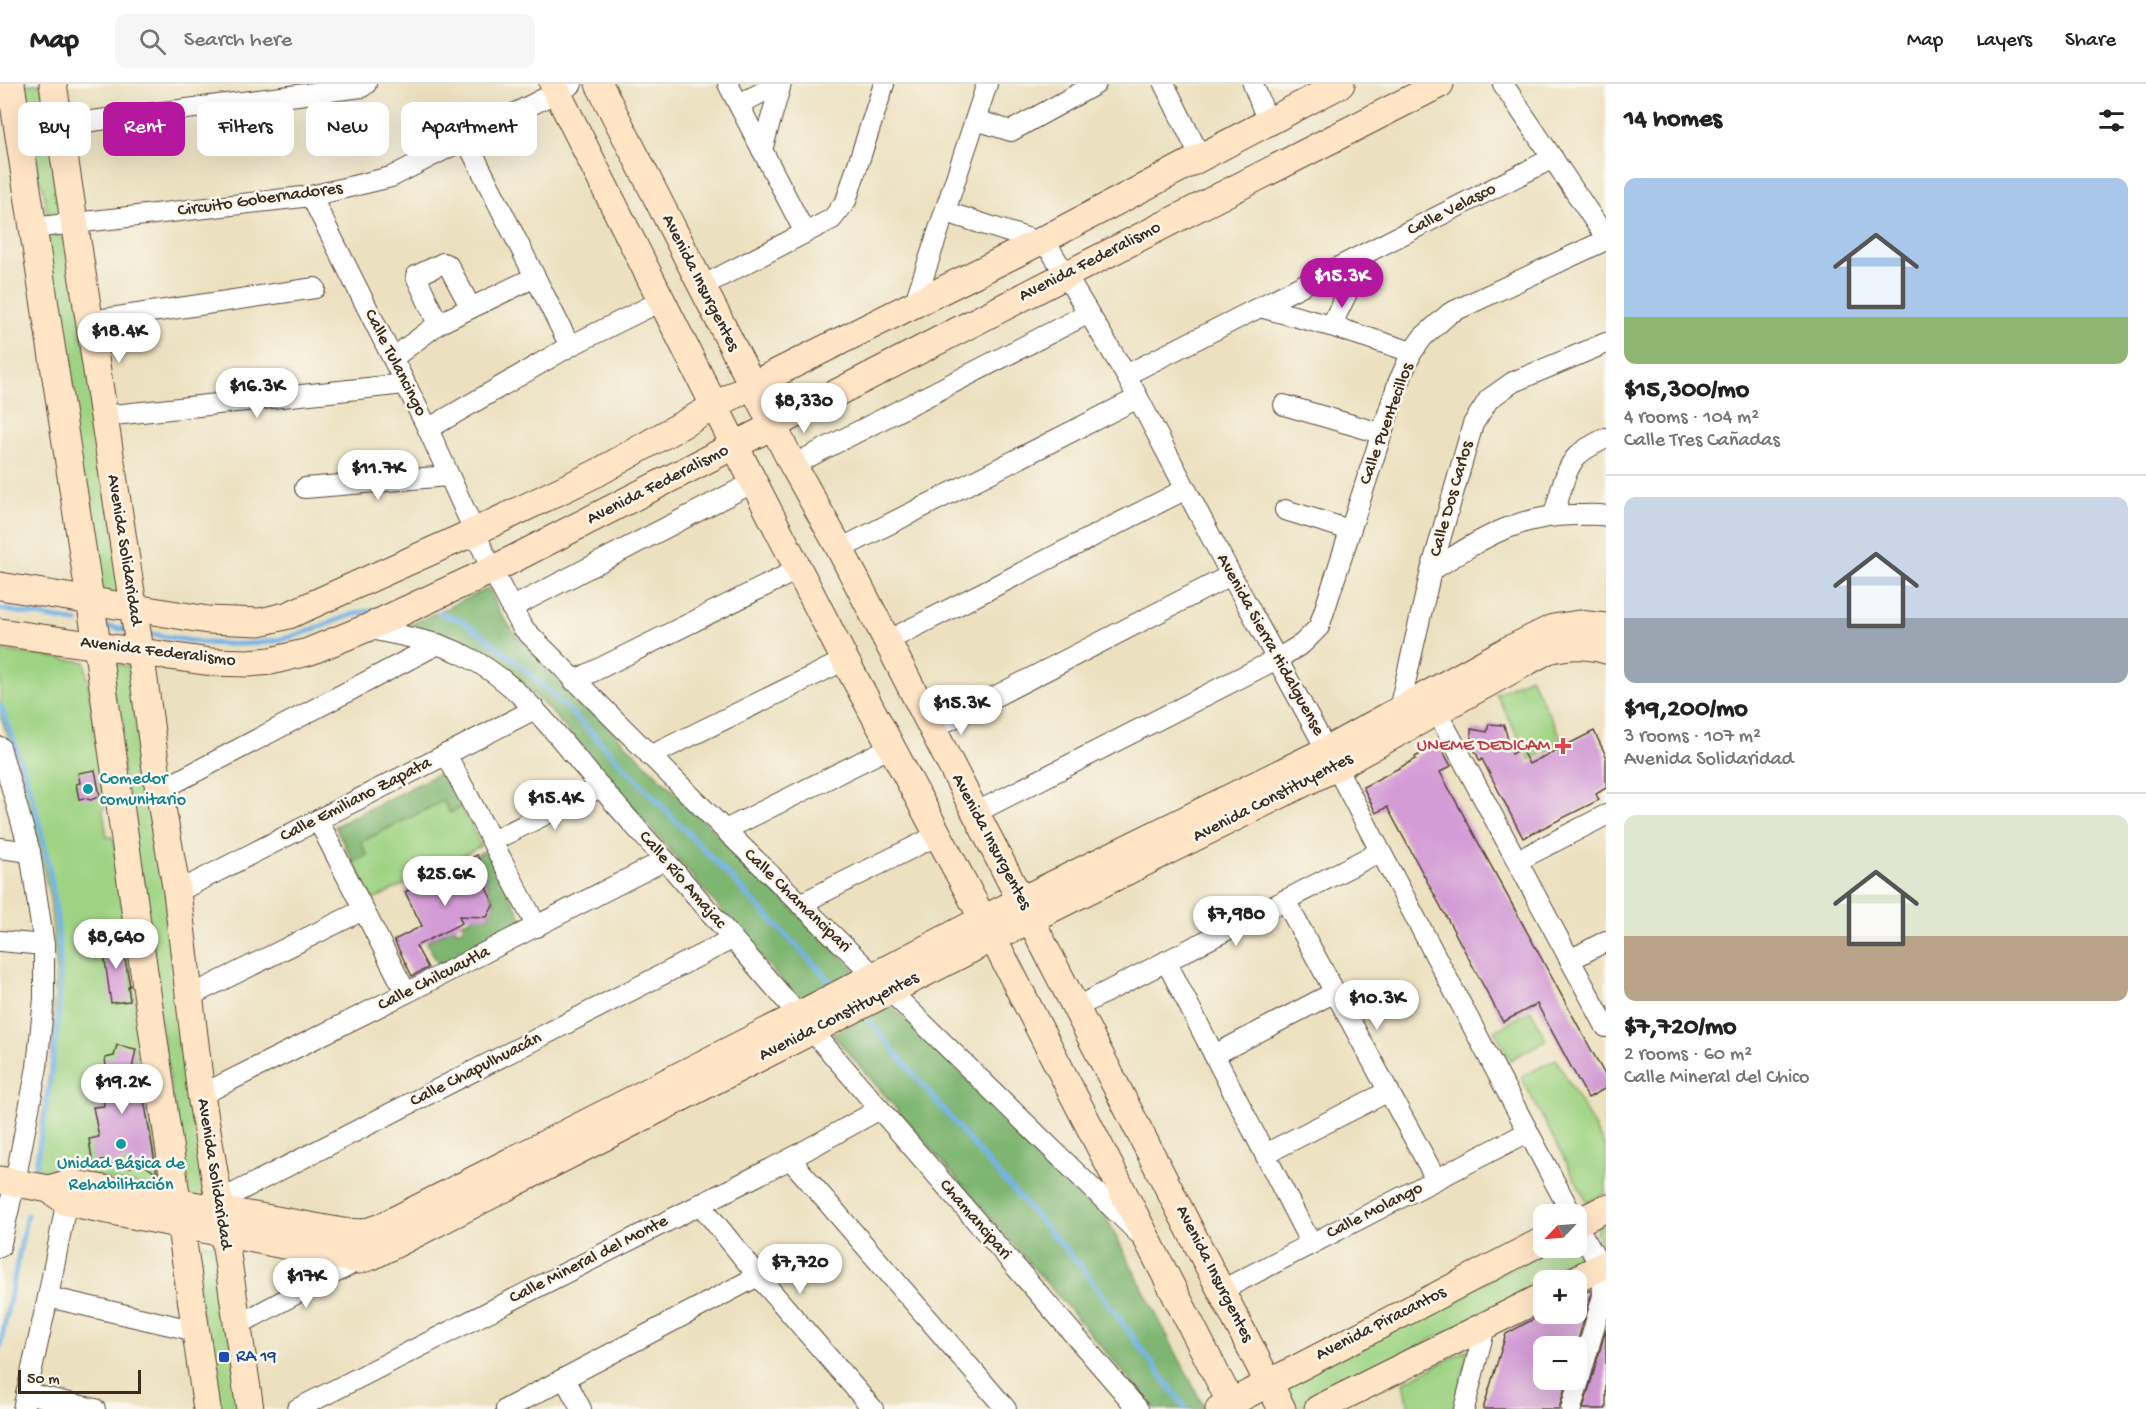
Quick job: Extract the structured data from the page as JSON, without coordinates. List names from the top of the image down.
{
  "streets": {
    "street": [
      "Circuito Gobernadores",
      "Calle Velasco",
      "Avenida Federalismo",
      "Avenida Insurgentes",
      "Calle Tulancingo",
      "Calle Puentecillos",
      "Calle Dos Carlos",
      "Avenida Solidaridad",
      "Avenida Sierra Hidalguense",
      "Avenida Constituyentes",
      "Calle Emiliano Zapata",
      "Calle Río Amajac",
      "Calle Chamancipari",
      "Calle Chilcuautla",
      "Calle Chapulhuacán",
      "Calle Molango",
      "Chamancipari",
      "Calle Mineral del Monte",
      "Avenida Piracantos"
    ]
  },
  "crossings": [
    ["Circuito Gobernadores", "Calle Tulancingo"],
    ["Circuito Gobernadores", "Avenida Solidaridad"],
    ["Calle Velasco", "Avenida Sierra Hidalguense"],
    ["Avenida Federalismo", "Avenida Insurgentes"],
    ["Avenida Federalismo", "Avenida Solidaridad"],
    ["Avenida Federalismo", "Avenida Sierra Hidalguense"],
    ["Avenida Federalismo", "Calle Río Amajac"],
    ["Avenida Federalismo", "Calle Chamancipari"],
    ["Avenida Insurgentes", "Avenida Constituyentes"],
    ["Avenida Insurgentes", "Calle Molango"],
    ["Avenida Insurgentes", "Avenida Piracantos"],
    ["Calle Tulancingo", "Calle Chamancipari"],
    ["Calle Puentecillos", "Avenida Sierra Hidalguense"],
    ["Calle Dos Carlos", "Avenida Constituyentes"],
    ["Avenida Solidaridad", "Avenida Constituyentes"],
    ["Avenida Solidaridad", "Calle Emiliano Zapata"],
    ["Avenida Solidaridad", "Calle Chilcuautla"],
    ["Avenida Solidaridad", "Calle Chapulhuacán"],
    ["Avenida Sierra Hidalguense", "Avenida Constituyentes"],
    ["Avenida Sierra Hidalguense", "Calle Molango"],
    ["Avenida Constituyentes", "Calle Río Amajac"],
    ["Avenida Constituyentes", "Calle Chamancipari"],
    ["Avenida Constituyentes", "Calle Chapulhuacán"],
    ["Avenida Constituyentes", "Chamancipari"],
    ["Calle Emiliano Zapata", "Calle Río Amajac"],
    ["Calle Río Amajac", "Calle Chilcuautla"],
    ["Calle Río Amajac", "Calle Chapulhuacán"],
    ["Calle Río Amajac", "Chamancipari"],
    ["Chamancipari", "Calle Mineral del Monte"]
  ],
  "places": {
    "health": ["UNEME DEDICAM"],
    "other": ["Comedor comunitario", "Unidad Básica de Rehabilitación"],
    "transit": ["RA 19"]
  },
  "scale_bar": "50 m",
  "north": "bottom left",
  "page": {
    "header": "Map",
    "search": "Search here",
    "nav": ["Map", "Layers", "Share"],
    "heading": "14 homes",
    "chip": [
      "Buy",
      "Rent",
      "Filters",
      "New",
      "Apartment"
    ],
    "list": [
      {
        "name": "$15,300/mo",
        "note": "4 rooms · 104 m² · Calle Tres Cañadas"
      },
      {
        "name": "$19,200/mo",
        "note": "3 rooms · 107 m² · Avenida Solidaridad"
      },
      {
        "name": "$7,720/mo",
        "note": "2 rooms · 60 m² · Calle Mineral del Chico"
      }
    ],
    "price": [
      "$15.3K",
      "$18.4K",
      "$16.3K",
      "$8,330",
      "$11.7K",
      "$15.3K",
      "$15.4K",
      "$25.6K",
      "$7,980",
      "$8,640",
      "$10.3K",
      "$19.2K",
      "$7,720",
      "$17K"
    ],
    "map_buttons": ["+", "−"],
    "scale": "50 m"
  }
}
